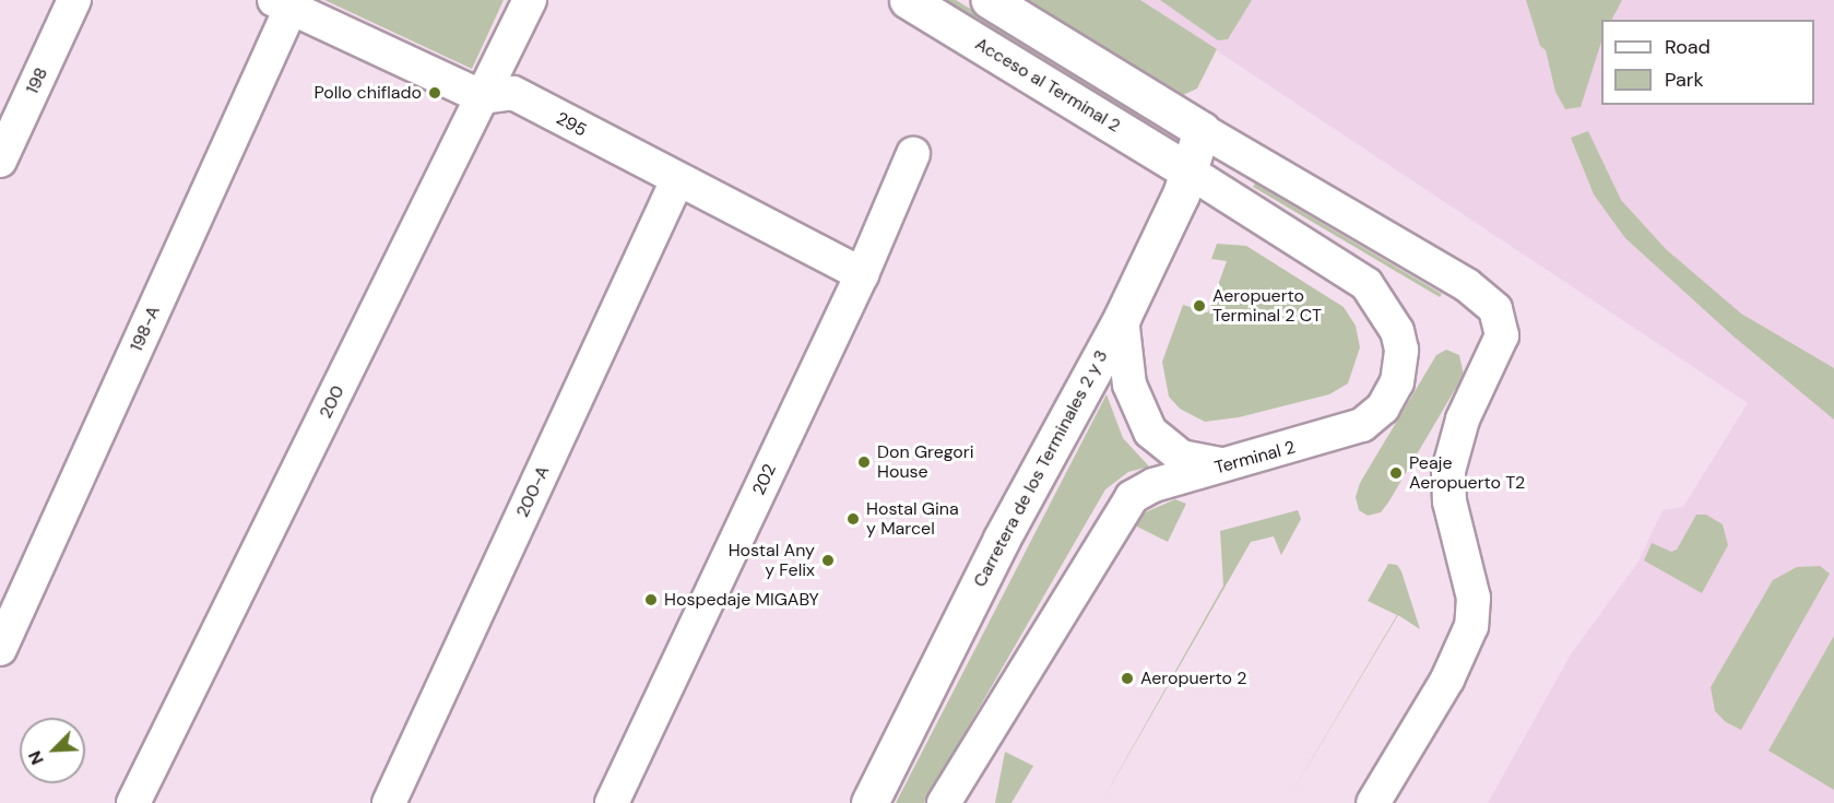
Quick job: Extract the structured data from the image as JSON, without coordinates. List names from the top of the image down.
{
  "streets": {
    "main road": ["Acceso al Terminal 2", "Carretera de los Terminales 2 y 3"],
    "street": [
      "198",
      "295",
      "198-A",
      "200",
      "Terminal 2",
      "202",
      "200-A"
    ]
  },
  "crossings": [
    ["Acceso al Terminal 2", "Terminal 2"],
    ["Acceso al Terminal 2", "Carretera de los Terminales 2 y 3"],
    ["295", "200"],
    ["295", "202"],
    ["295", "200-A"],
    ["Terminal 2", "Carretera de los Terminales 2 y 3"]
  ],
  "places": [
    "Pollo chiflado",
    "Aeropuerto Terminal 2 CT",
    "Don Gregori House",
    "Peaje Aeropuerto T2",
    "Hostal Gina y Marcel",
    "Hostal Any y Felix",
    "Hospedaje MIGABY",
    "Aeropuerto 2"
  ],
  "legend": ["Road", "Park"],
  "north": "bottom left"
}
